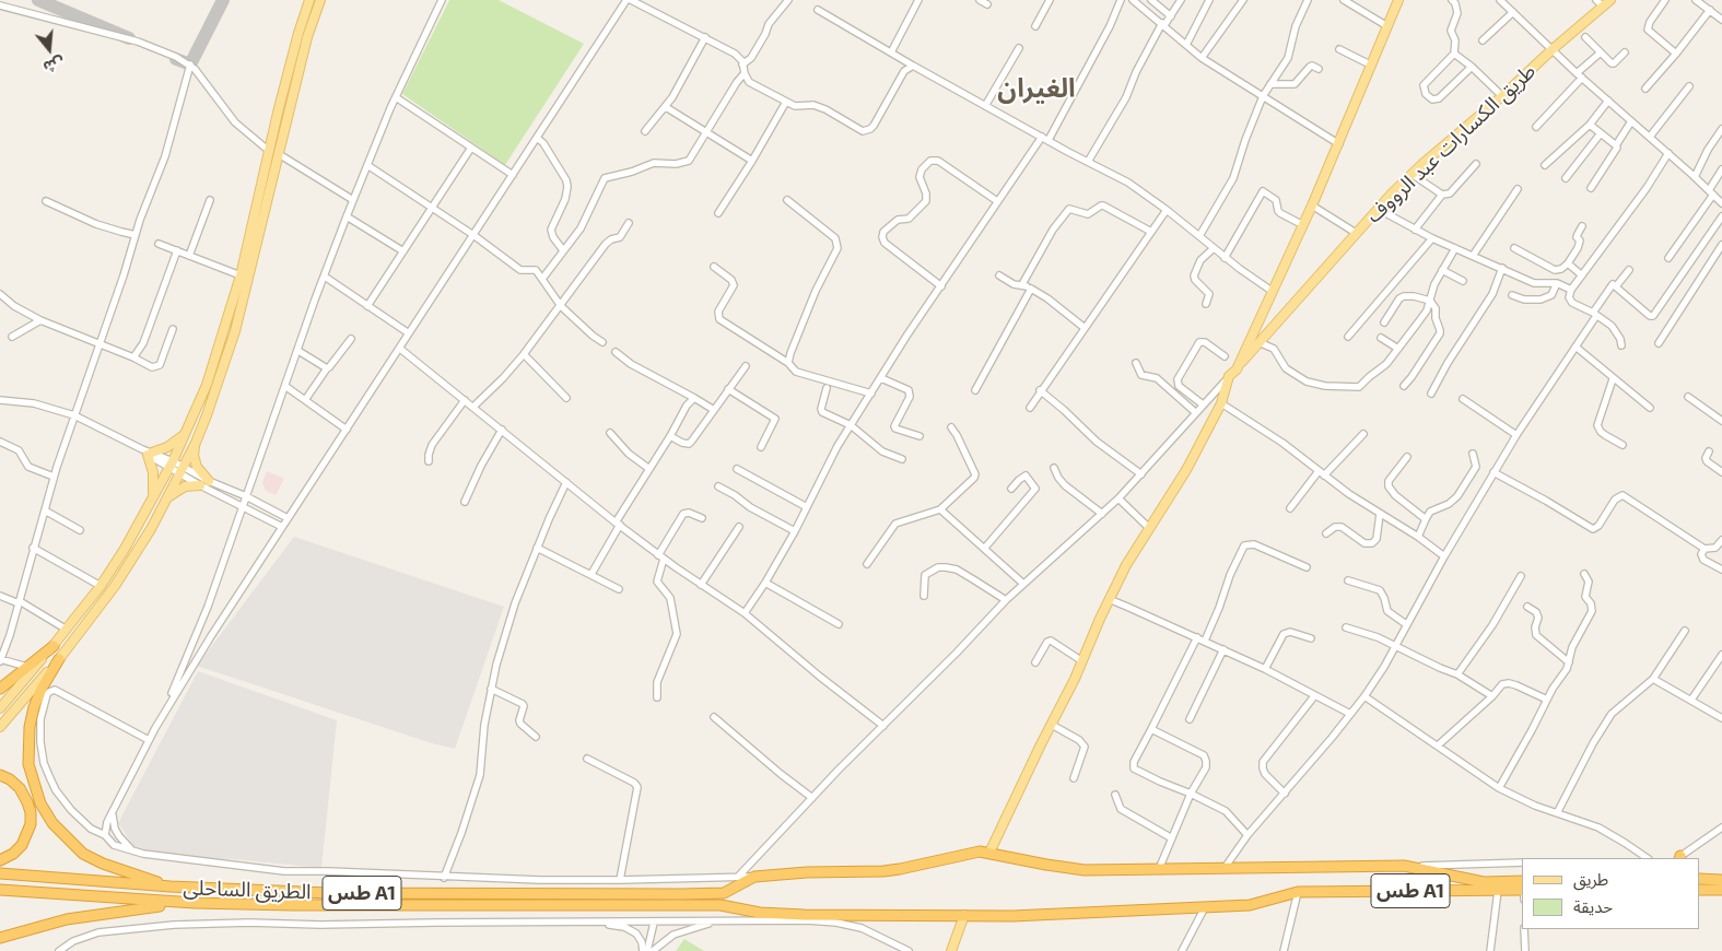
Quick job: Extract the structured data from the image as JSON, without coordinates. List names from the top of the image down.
{
  "streets": {
    "highway": ["الطريق الساحلى", "طس A1"],
    "main road": ["طريق الكسارات عبد الرووف"]
  },
  "crossings": [
    ["الطريق الساحلى", "طس A1"]
  ],
  "districts": ["الغيران"],
  "legend": ["طريق", "حديقة"],
  "north": "bottom"
}
